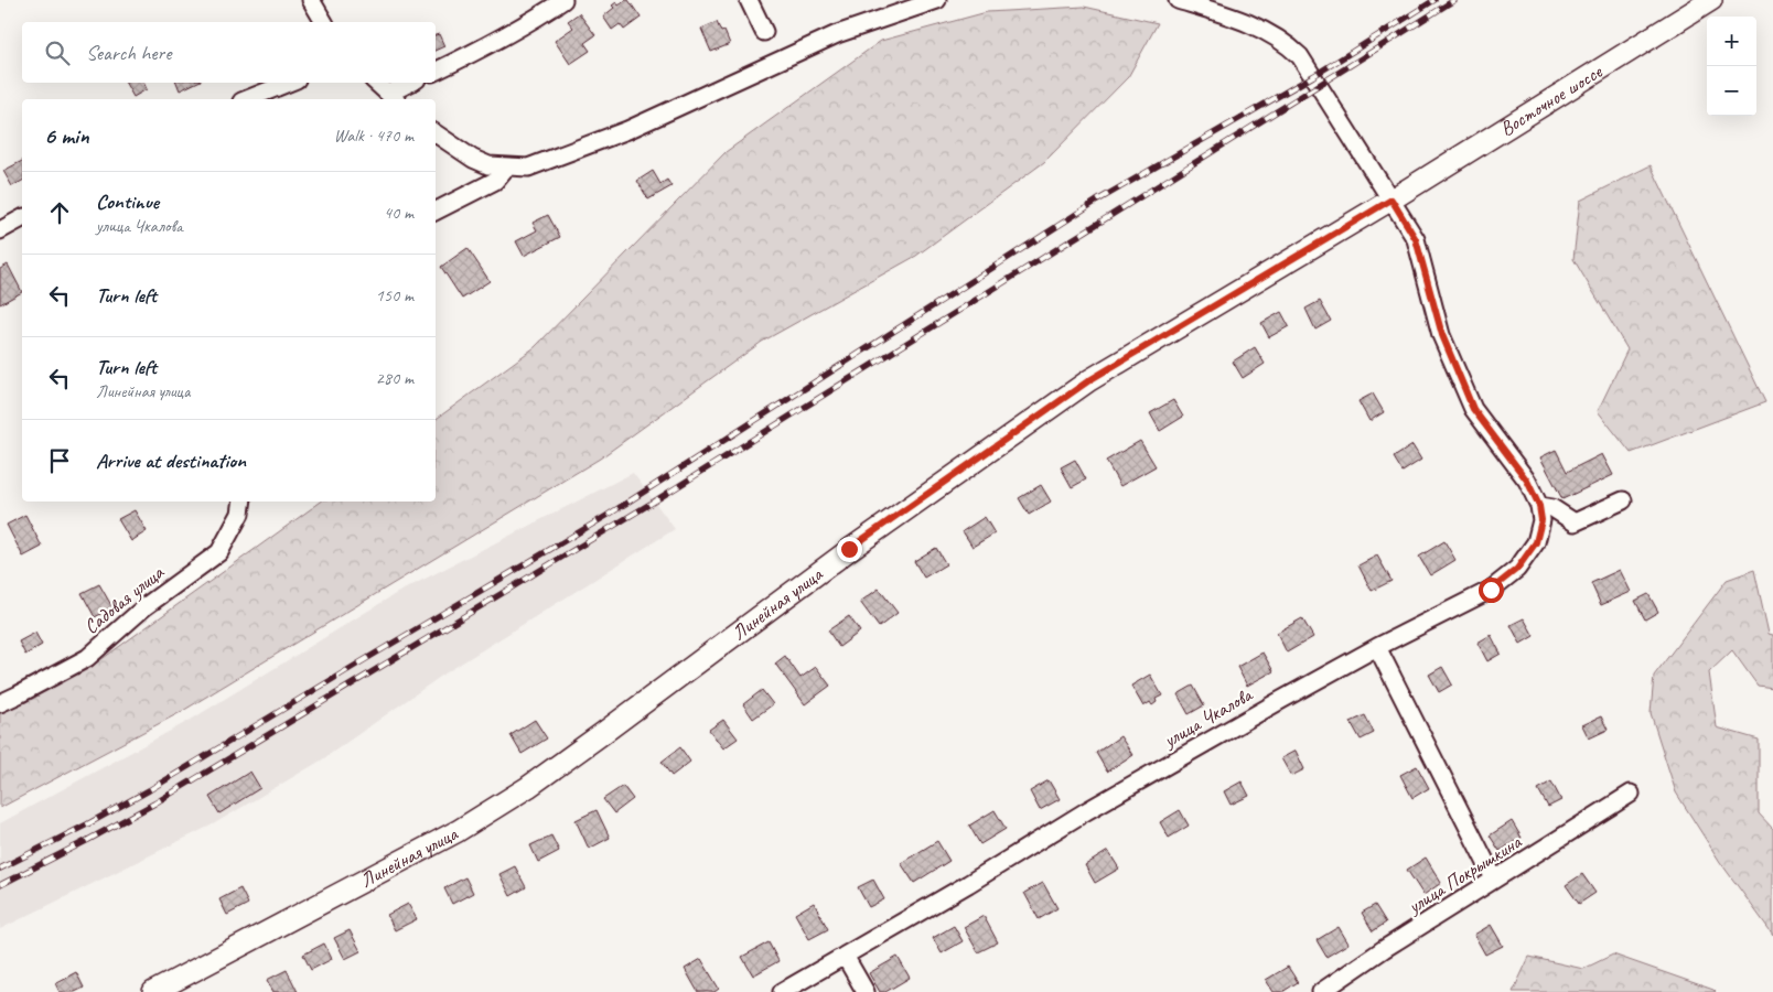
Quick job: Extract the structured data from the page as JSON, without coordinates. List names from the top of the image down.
{
  "streets": {
    "main road": ["Восточное шоссе", "Линейная улица"],
    "street": ["Садовая улица", "улица Чкалова", "улица Покрышкина"]
  },
  "crossings": [
    ["Восточное шоссе", "Линейная улица"]
  ],
  "page": {
    "map_buttons": ["+", "−"],
    "search": "Search here",
    "heading": ["6 min", "Walk · 470 m"],
    "list": [
      ["Continue", "улица Чкалова", "40 m"],
      ["Turn left", "150 m"],
      ["Turn left", "Линейная улица", "280 m"],
      "Arrive at destination"
    ]
  }
}
